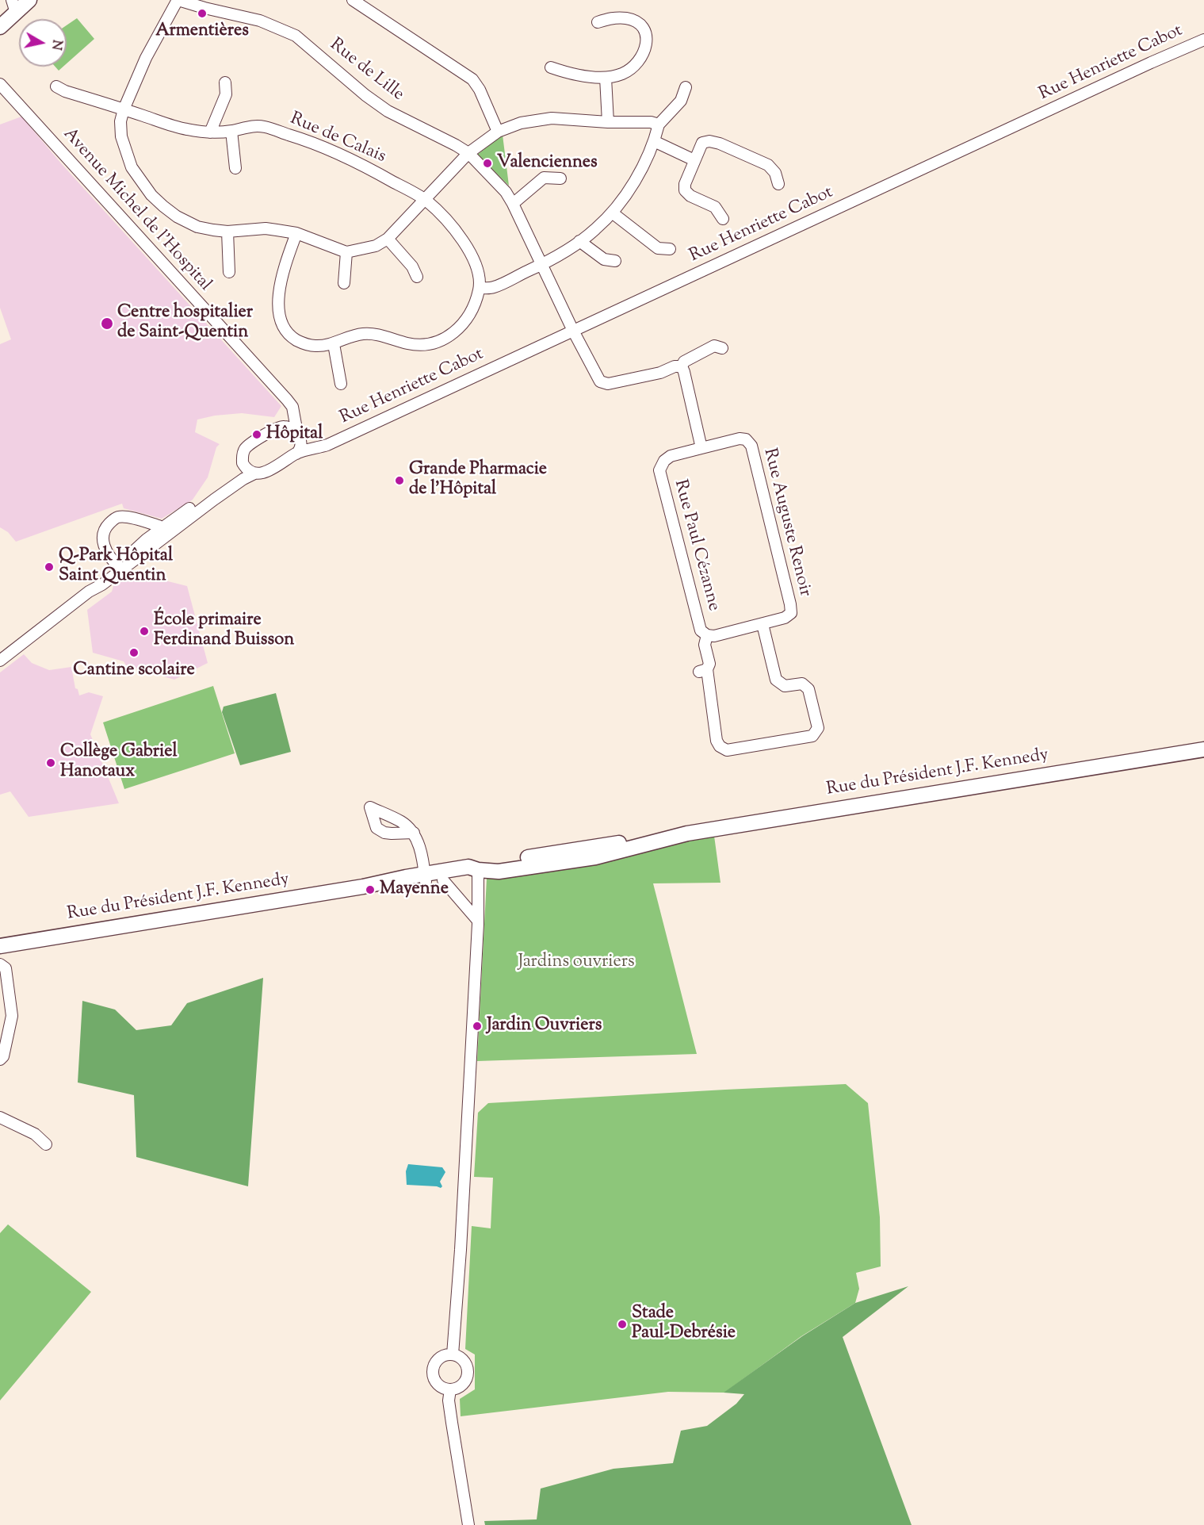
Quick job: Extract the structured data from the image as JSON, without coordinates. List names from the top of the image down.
{
  "streets": {
    "main road": ["Rue du Président J.F. Kennedy"],
    "street": [
      "Rue Henriette Cabot",
      "Rue de Lille",
      "Rue de Calais",
      "Avenue Michel de l'Hospital",
      "Rue Auguste Renoir",
      "Rue Paul Cézanne"
    ]
  },
  "crossings": [
    ["Rue Henriette Cabot", "Rue de Lille"],
    ["Rue Henriette Cabot", "Avenue Michel de l'Hospital"],
    ["Rue Auguste Renoir", "Rue Paul Cézanne"]
  ],
  "parks": ["Jardins ouvriers"],
  "places": [
    "Armentières",
    "Valenciennes",
    "Centre hospitalier de Saint-Quentin",
    "Hôpital",
    "Grande Pharmacie de l'Hôpital",
    "Q-Park Hôpital Saint Quentin",
    "École primaire Ferdinand Buisson",
    "Cantine scolaire",
    "Collège Gabriel Hanotaux",
    "Mayenne",
    "Jardin Ouvriers",
    "Stade Paul-Debrésie"
  ],
  "north": "right"
}
